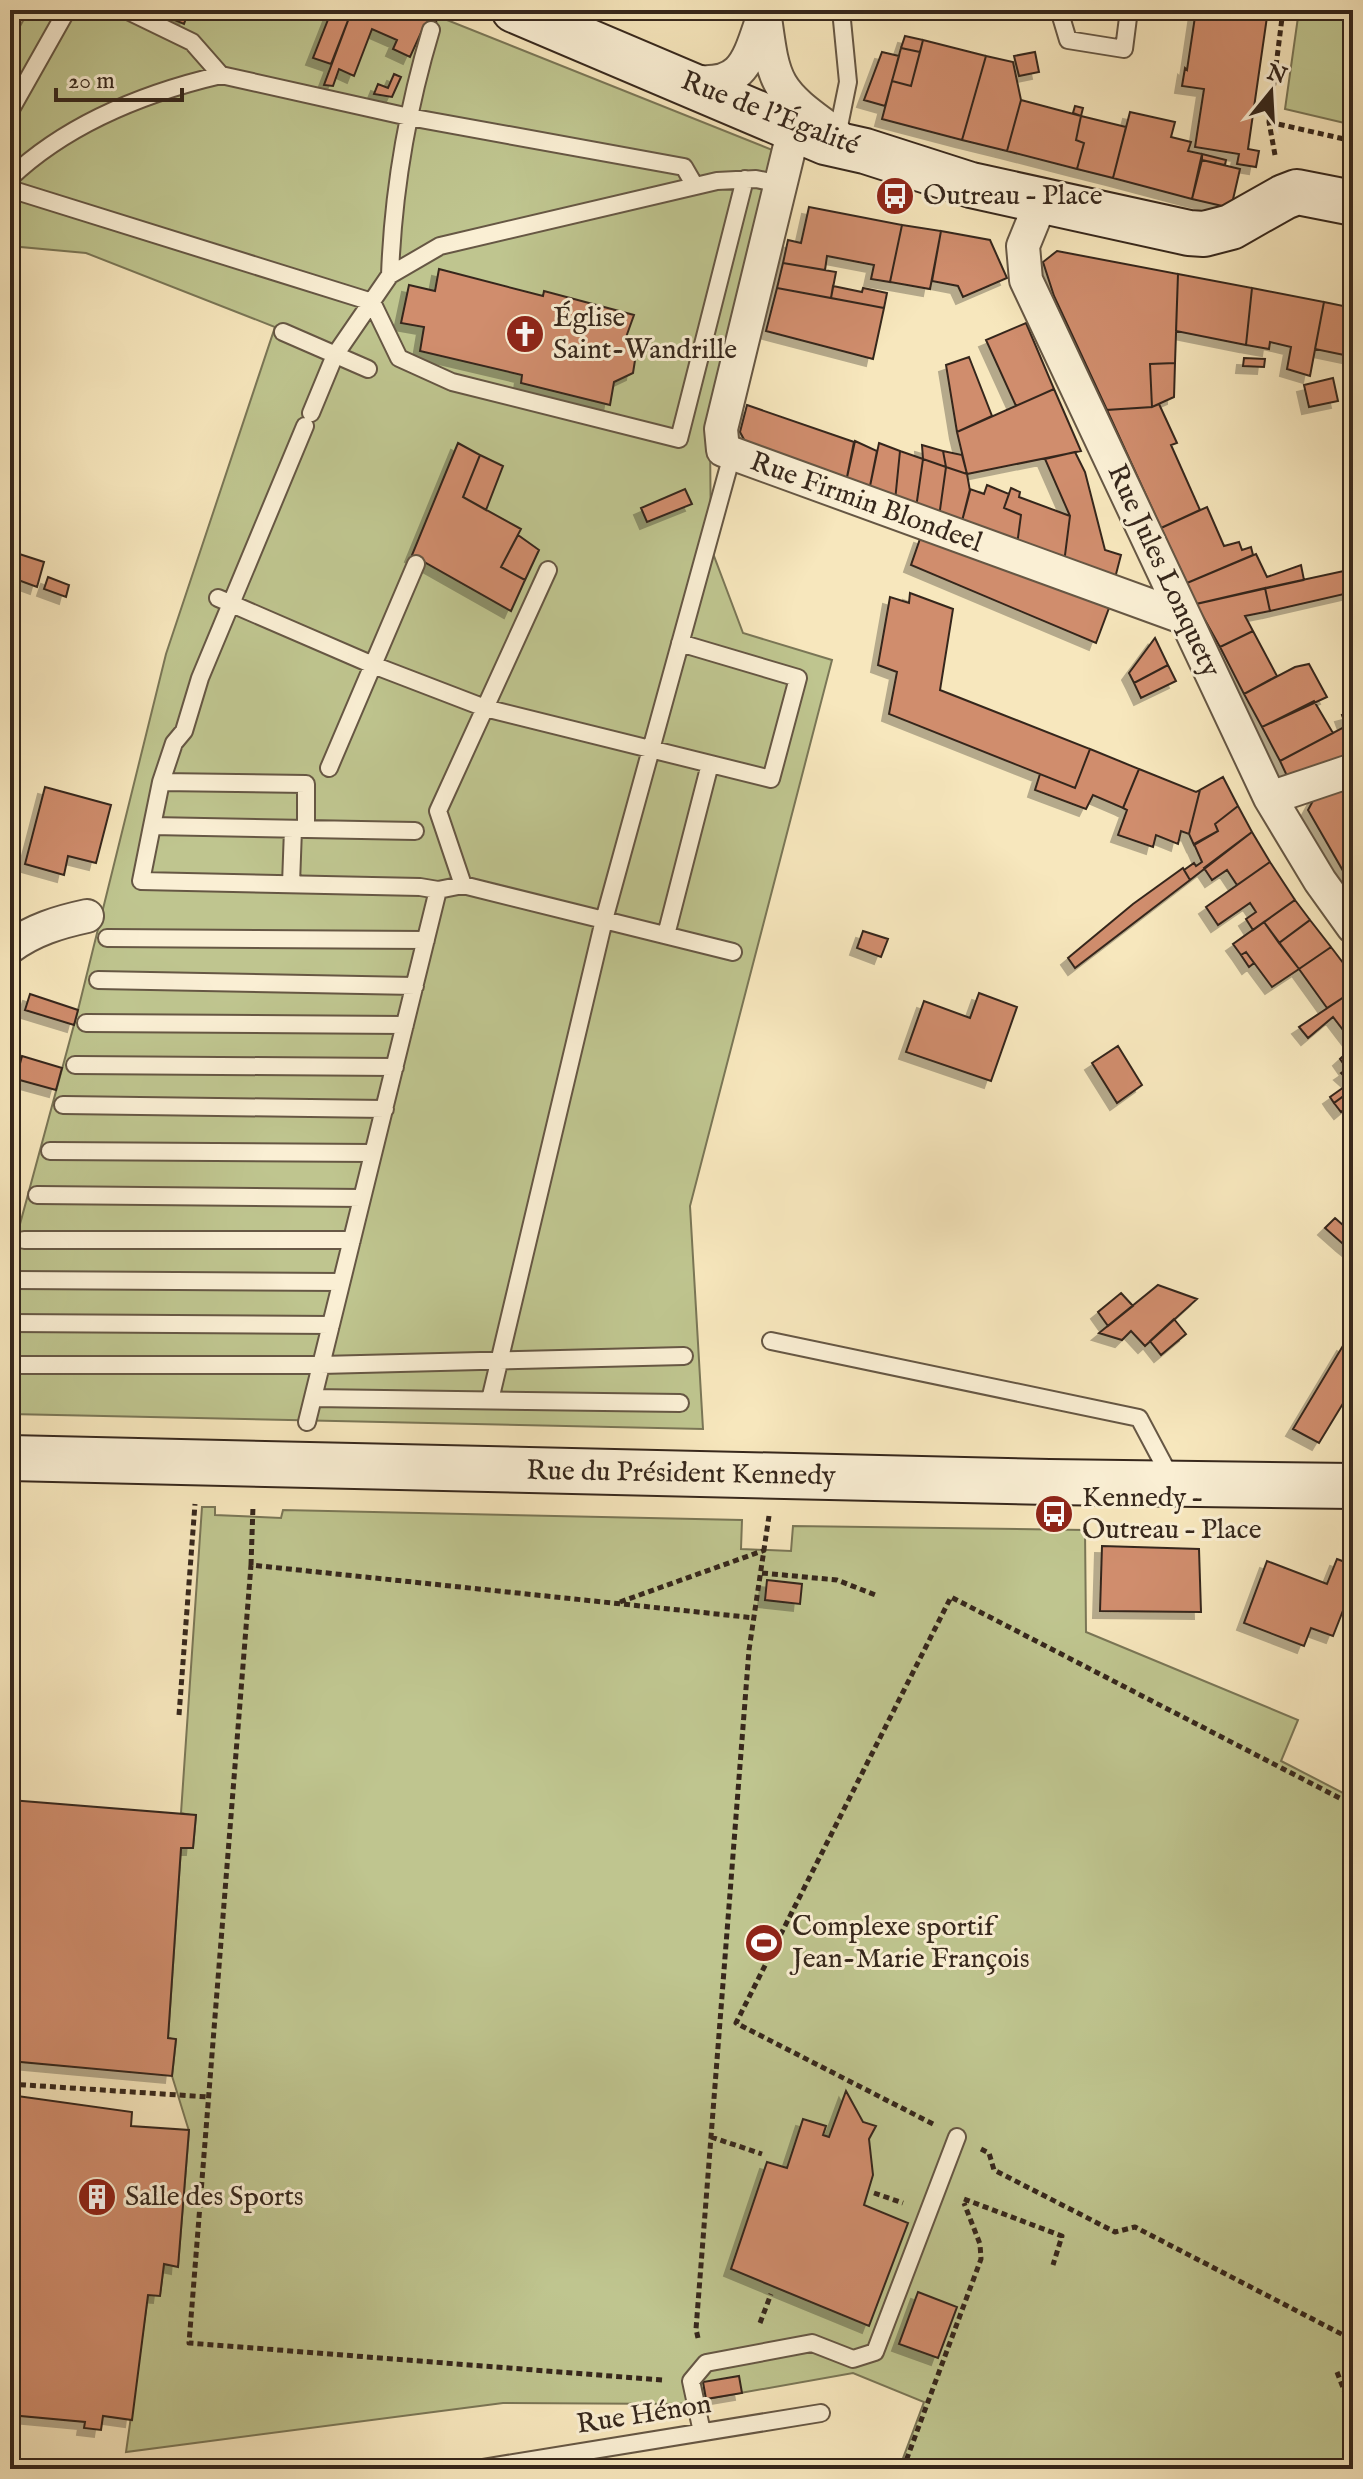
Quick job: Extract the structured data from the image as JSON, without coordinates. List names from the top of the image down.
{
  "streets": {
    "main road": ["Rue de l'Égalité", "Rue du Président Kennedy"],
    "street": ["Rue Firmin Blondeel", "Rue Jules Lonquety"],
    "lane": ["Rue Hénon"]
  },
  "crossings": [
    ["Rue de l'Égalité", "Rue Firmin Blondeel"],
    ["Rue de l'Égalité", "Rue Jules Lonquety"],
    ["Rue Firmin Blondeel", "Rue Jules Lonquety"]
  ],
  "places": {
    "bus stop": ["Outreau – Place", "Kennedy – Outreau – Place"],
    "church": ["Église Saint-Wandrille"],
    "sports": ["Complexe sportif Jean-Marie François"],
    "building": ["Salle des Sports"]
  },
  "scale_bar": "20 m",
  "north": "top"
}
